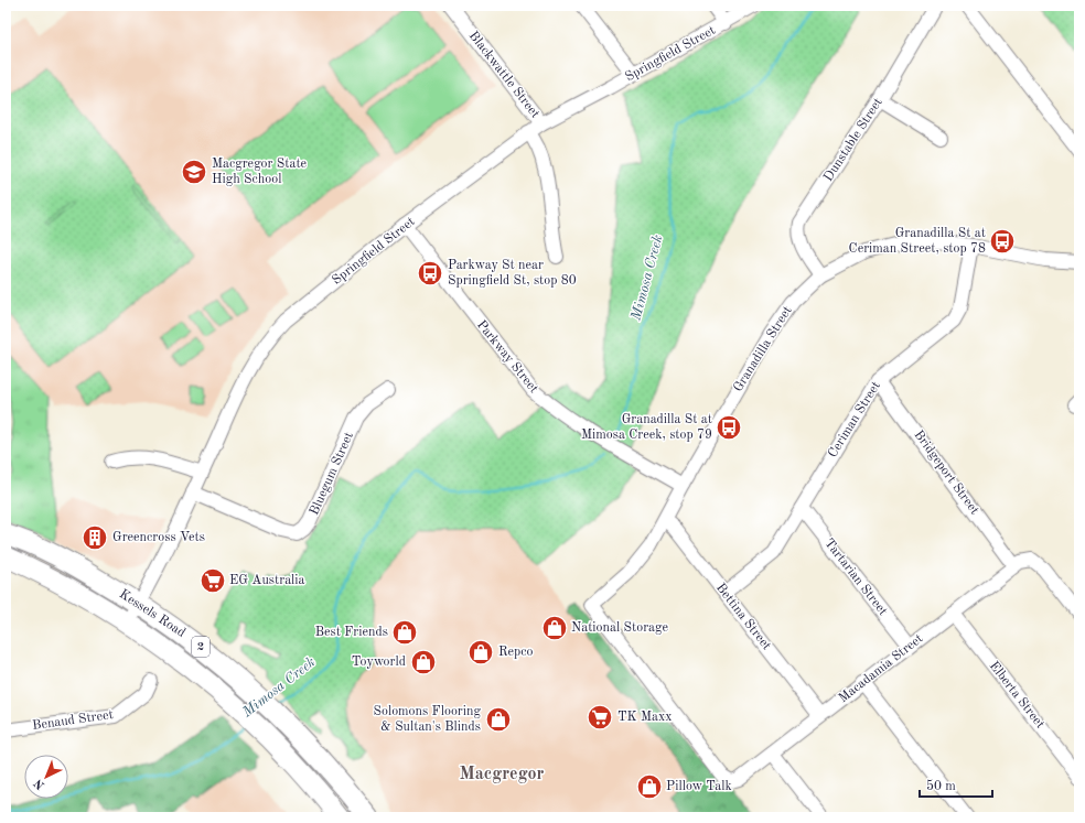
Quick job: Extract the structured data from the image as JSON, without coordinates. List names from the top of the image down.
{
  "streets": {
    "highway": ["Kessels Road", "2"],
    "street": [
      "Springfield Street",
      "Blackwattle Street",
      "Dunstable Street",
      "Granadilla Street",
      "Parkway Street",
      "Ceriman Street",
      "Bridgeport Street",
      "Bluegum Street",
      "Tartarian Street",
      "Bettina Street",
      "Macadamia Street",
      "Elberta Street",
      "Benaud Street"
    ]
  },
  "crossings": [
    ["Springfield Street", "Blackwattle Street"],
    ["Springfield Street", "Parkway Street"],
    ["Springfield Street", "Bluegum Street"],
    ["Springfield Street", "Kessels Road"],
    ["Dunstable Street", "Granadilla Street"],
    ["Granadilla Street", "Parkway Street"],
    ["Granadilla Street", "Ceriman Street"],
    ["Granadilla Street", "Bettina Street"],
    ["Granadilla Street", "Macadamia Street"],
    ["Ceriman Street", "Bridgeport Street"],
    ["Ceriman Street", "Tartarian Street"],
    ["Ceriman Street", "Bettina Street"],
    ["Bridgeport Street", "Macadamia Street"],
    ["Tartarian Street", "Macadamia Street"],
    ["Bettina Street", "Macadamia Street"],
    ["Macadamia Street", "Elberta Street"]
  ],
  "districts": ["Macgregor"],
  "water": ["Mimosa Creek"],
  "places": {
    "school or university": ["Macgregor State High School"],
    "bus stop": ["Granadilla St at Ceriman Street, stop 78", "Parkway St near Springfield St, stop 80", "Granadilla St at Mimosa Creek, stop 79"],
    "building": ["Greencross Vets"],
    "supermarket": ["EG Australia", "TK Maxx"],
    "shop": [
      "National Storage",
      "Best Friends",
      "Repco",
      "Toyworld",
      "Solomons Flooring & Sultan's Blinds",
      "Pillow Talk"
    ]
  },
  "scale_bar": "50 m",
  "north": "bottom left"
}
